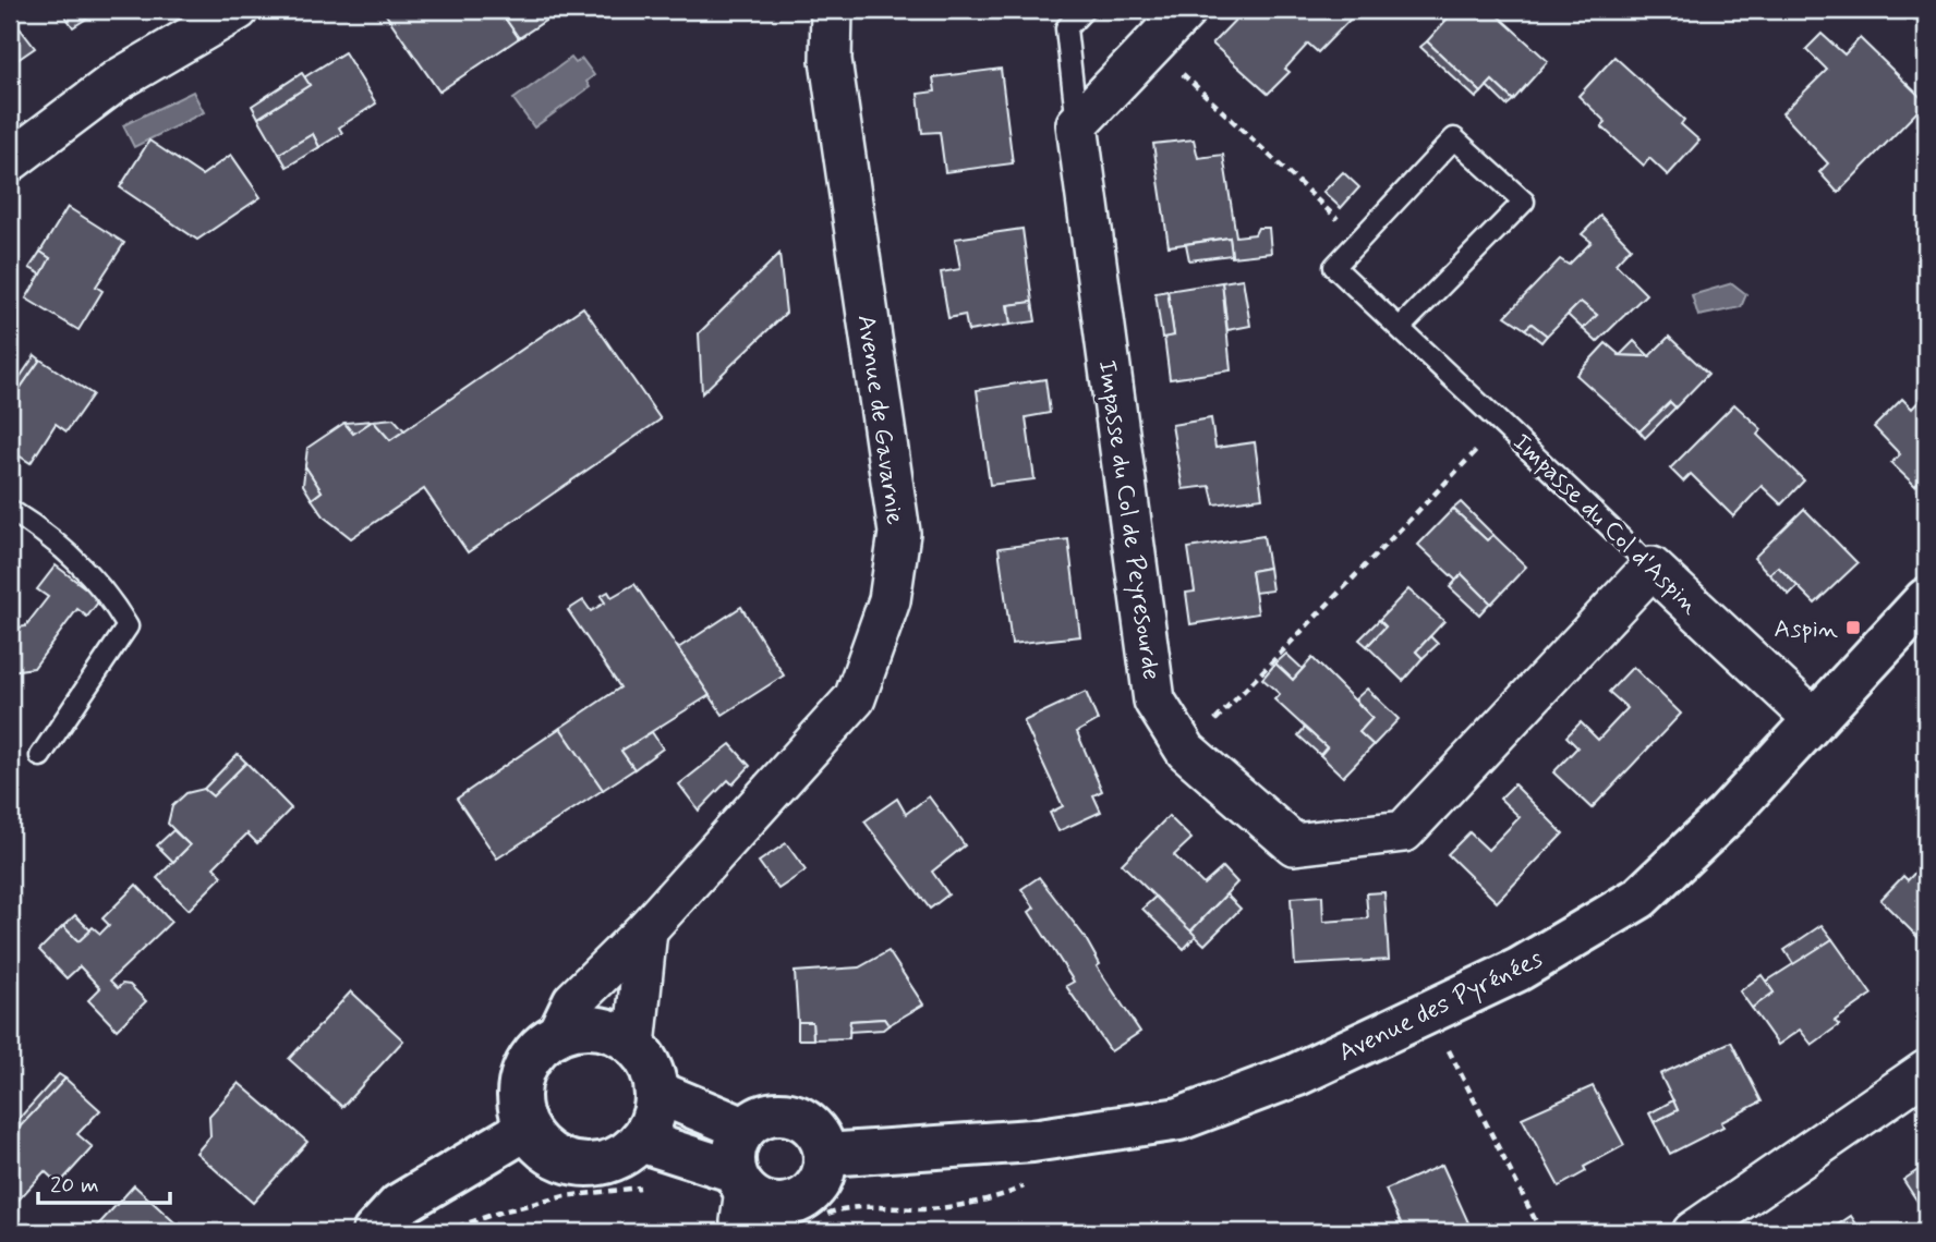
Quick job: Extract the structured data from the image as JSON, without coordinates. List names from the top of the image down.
{
  "streets": {
    "main road": ["Avenue des Pyrénées"],
    "street": ["Avenue de Gavarnie", "Impasse du Col de Peyresourde", "Impasse du Col d'Aspin"]
  },
  "crossings": [
    ["Impasse du Col de Peyresourde", "Impasse du Col d'Aspin"],
    ["Impasse du Col d'Aspin", "Avenue des Pyrénées"]
  ],
  "places": {
    "transit": ["Aspin"]
  },
  "scale_bar": "20 m"
}
